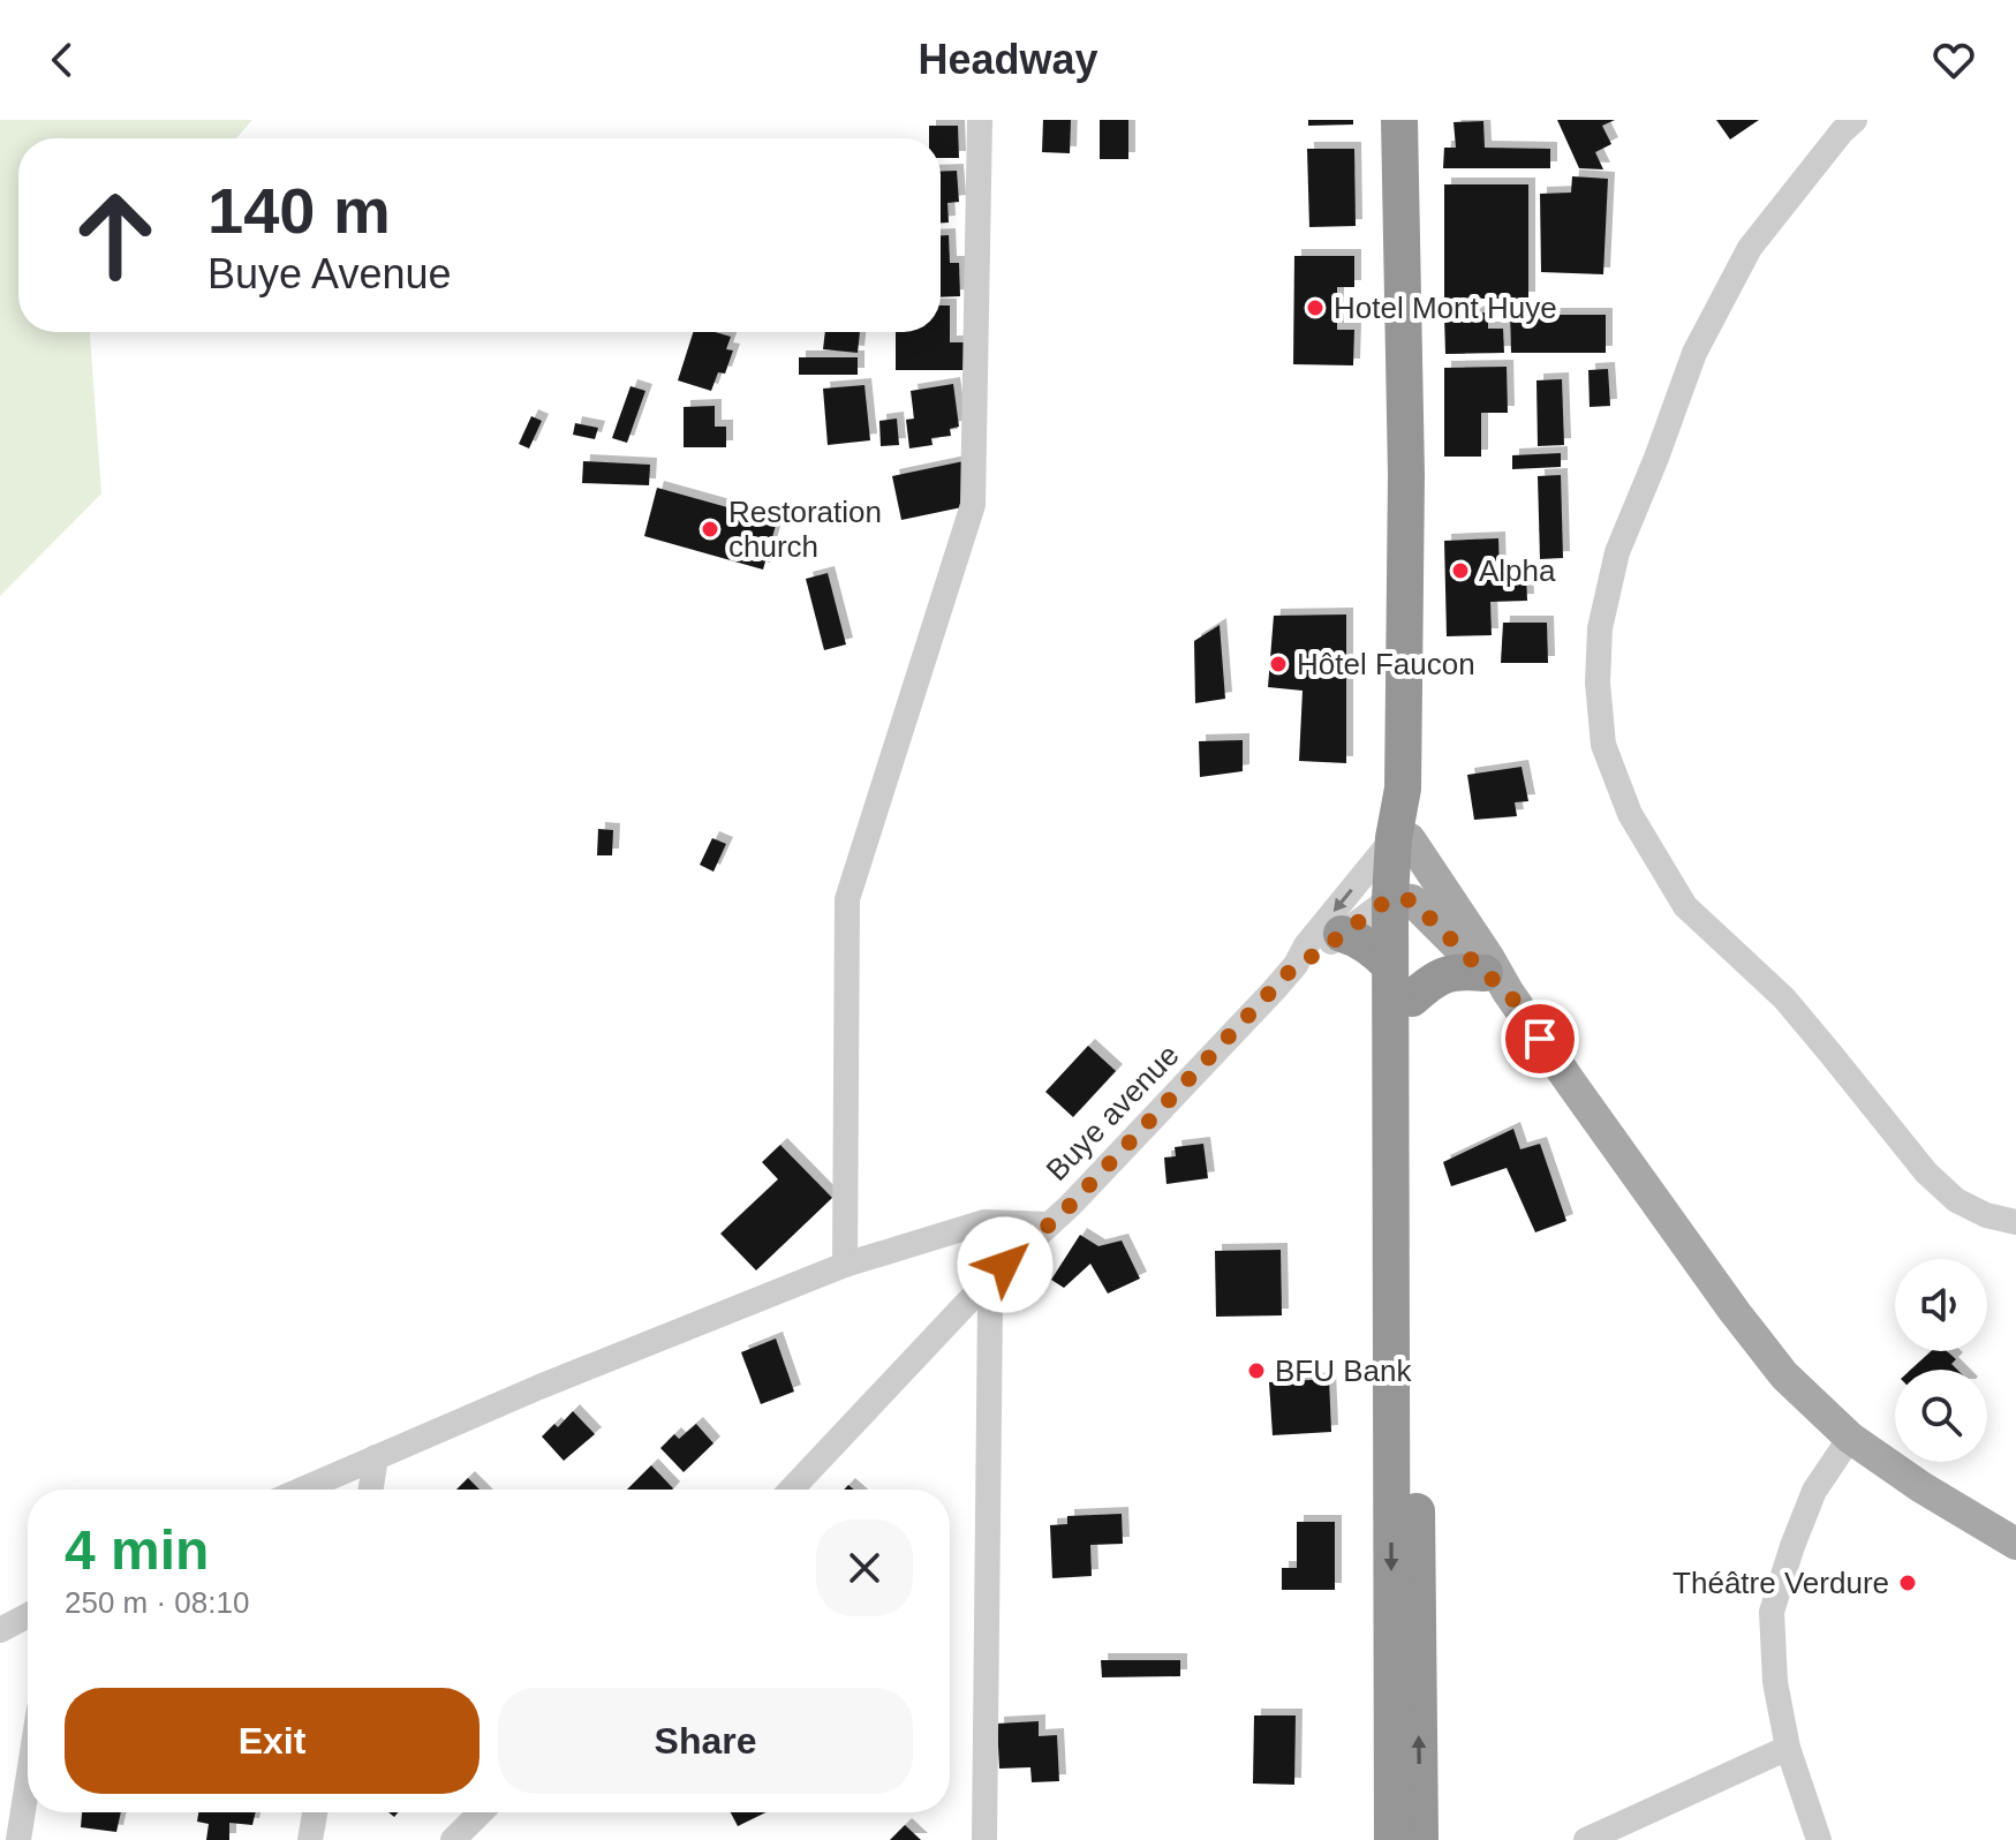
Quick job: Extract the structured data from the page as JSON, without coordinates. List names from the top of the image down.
{
  "streets": {
    "street": ["Buye avenue"]
  },
  "places": [
    "Hotel Mont Huye",
    "Restoration church",
    "Alpha",
    "Hôtel Faucon",
    "BFU Bank",
    "Théâtre Verdure"
  ],
  "page": {
    "header": "Headway",
    "turn": ["140 m", "Buye Avenue"],
    "heading": ["4 min", "250 m · 08:10"],
    "buttons": ["Exit", "Share"]
  }
}
